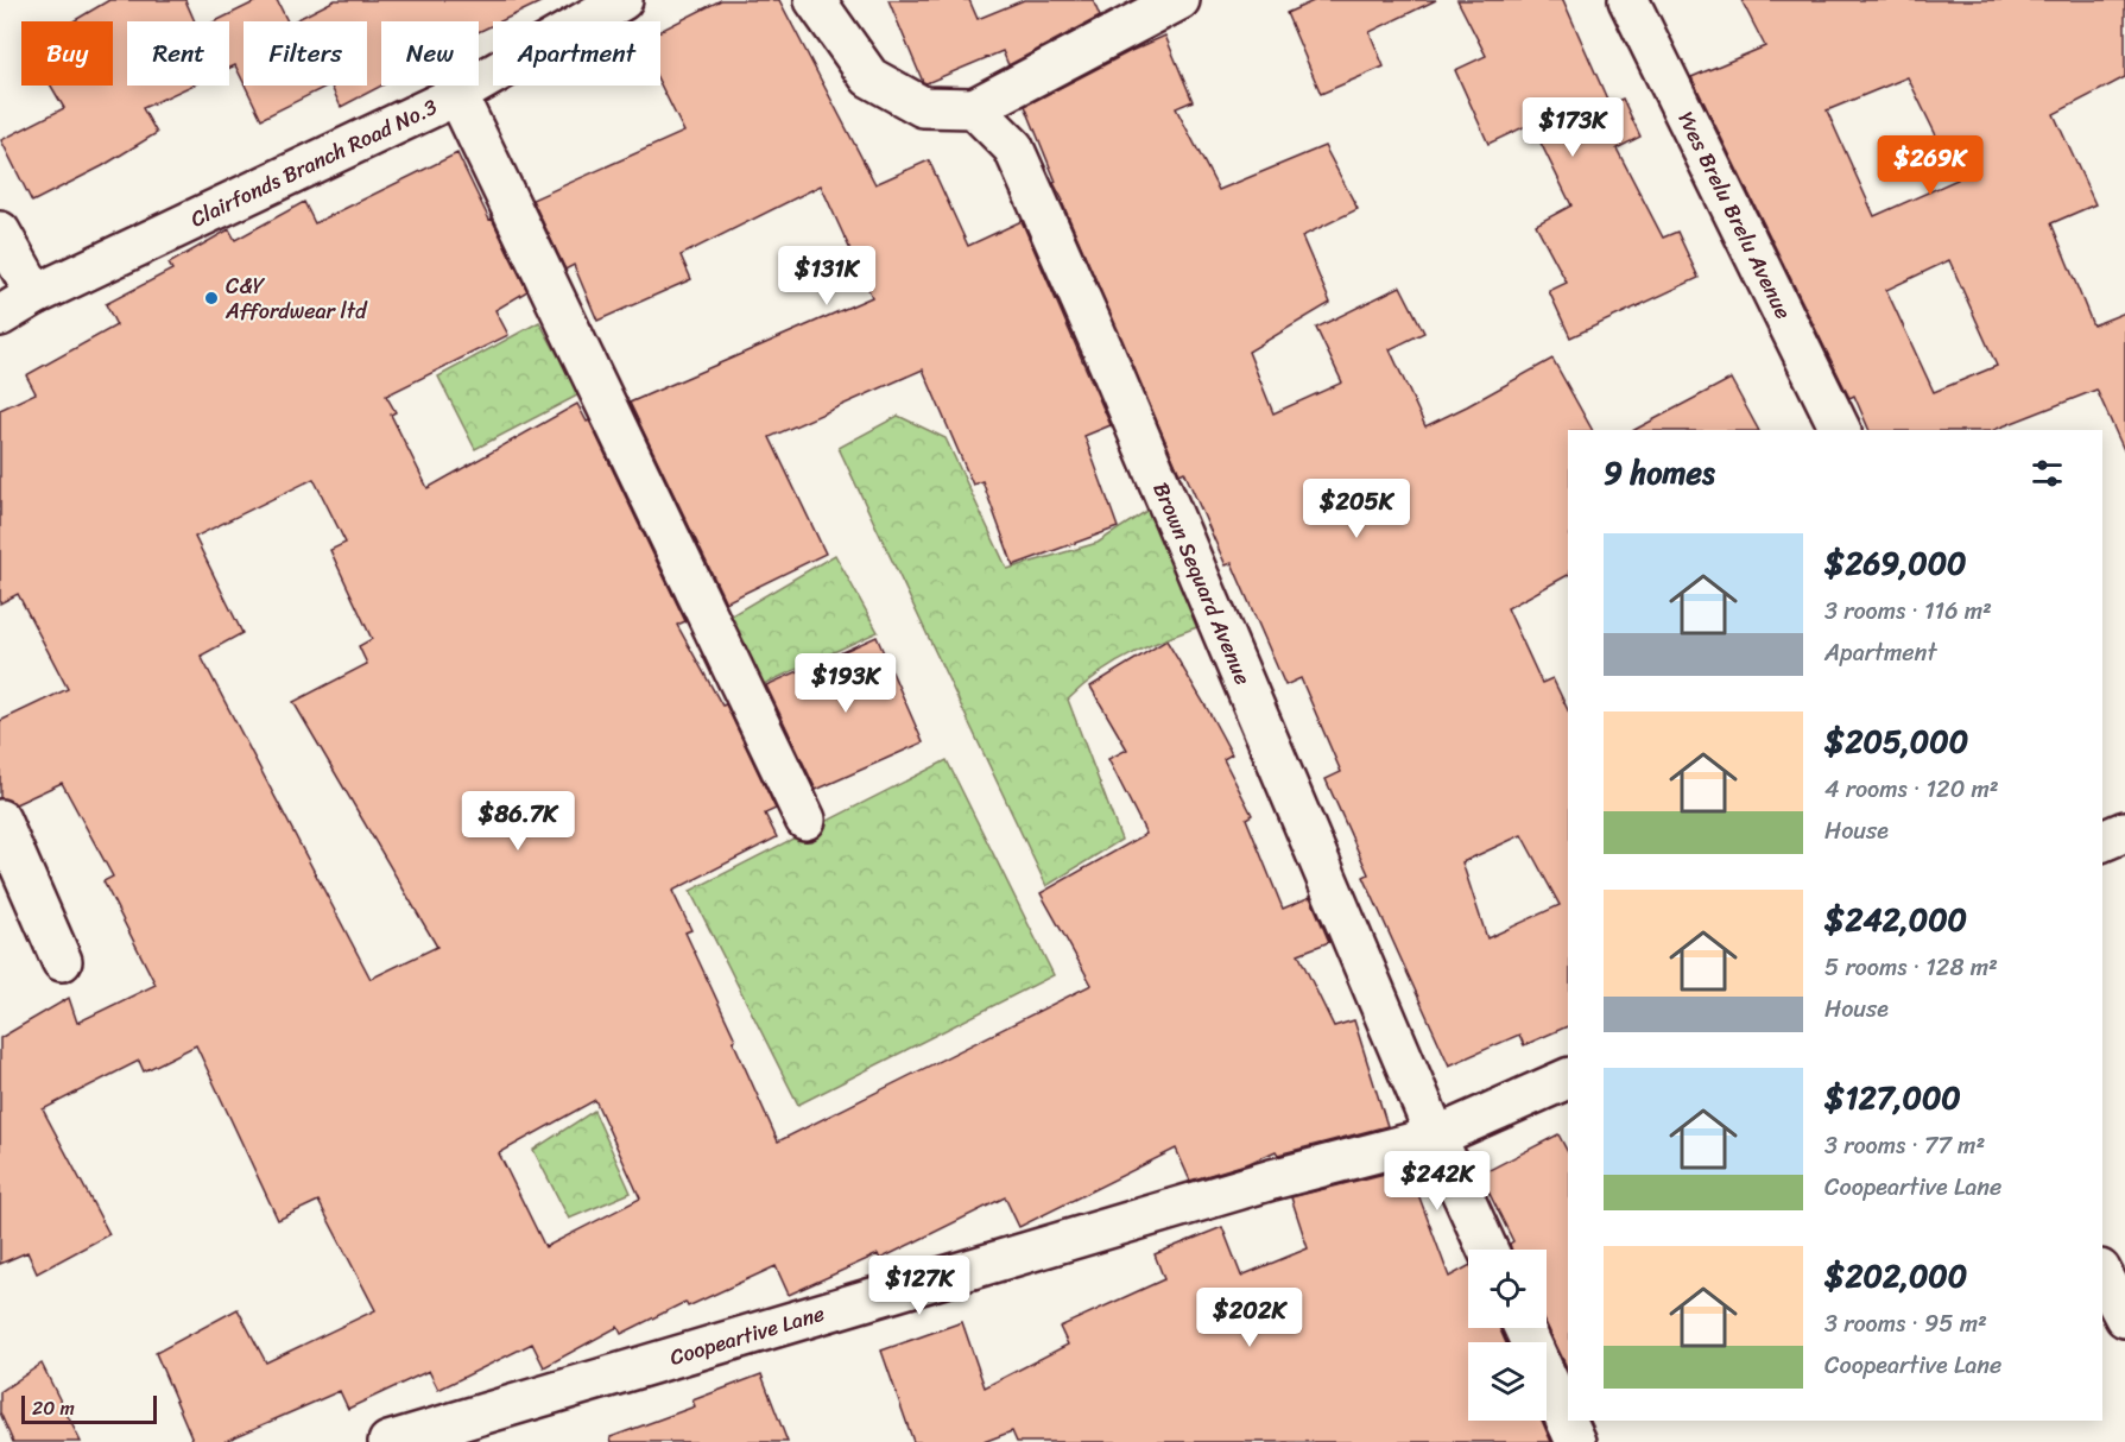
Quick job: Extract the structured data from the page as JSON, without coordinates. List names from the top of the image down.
{
  "streets": {
    "street": [
      "Clairfonds Branch Road No.3",
      "Yves Brelu Brelu Avenue",
      "Brown Sequard Avenue",
      "Coopeartive Lane"
    ]
  },
  "crossings": [
    ["Brown Sequard Avenue", "Coopeartive Lane"]
  ],
  "places": ["C&Y Affordwear ltd"],
  "scale_bar": "20 m",
  "page": {
    "chip": [
      "Buy",
      "Rent",
      "Filters",
      "New",
      "Apartment"
    ],
    "price": [
      "$173K",
      "$269K",
      "$131K",
      "$205K",
      "$193K",
      "$86.7K",
      "$242K",
      "$127K",
      "$202K"
    ],
    "heading": "9 homes",
    "list": [
      {
        "name": "$269,000",
        "note": "3 rooms · 116 m² · Apartment"
      },
      {
        "name": "$205,000",
        "note": "4 rooms · 120 m² · House"
      },
      {
        "name": "$242,000",
        "note": "5 rooms · 128 m² · House"
      },
      {
        "name": "$127,000",
        "note": "3 rooms · 77 m² · Coopeartive Lane"
      },
      {
        "name": "$202,000",
        "note": "3 rooms · 95 m² · Coopeartive Lane"
      }
    ],
    "scale": "20 m"
  }
}
